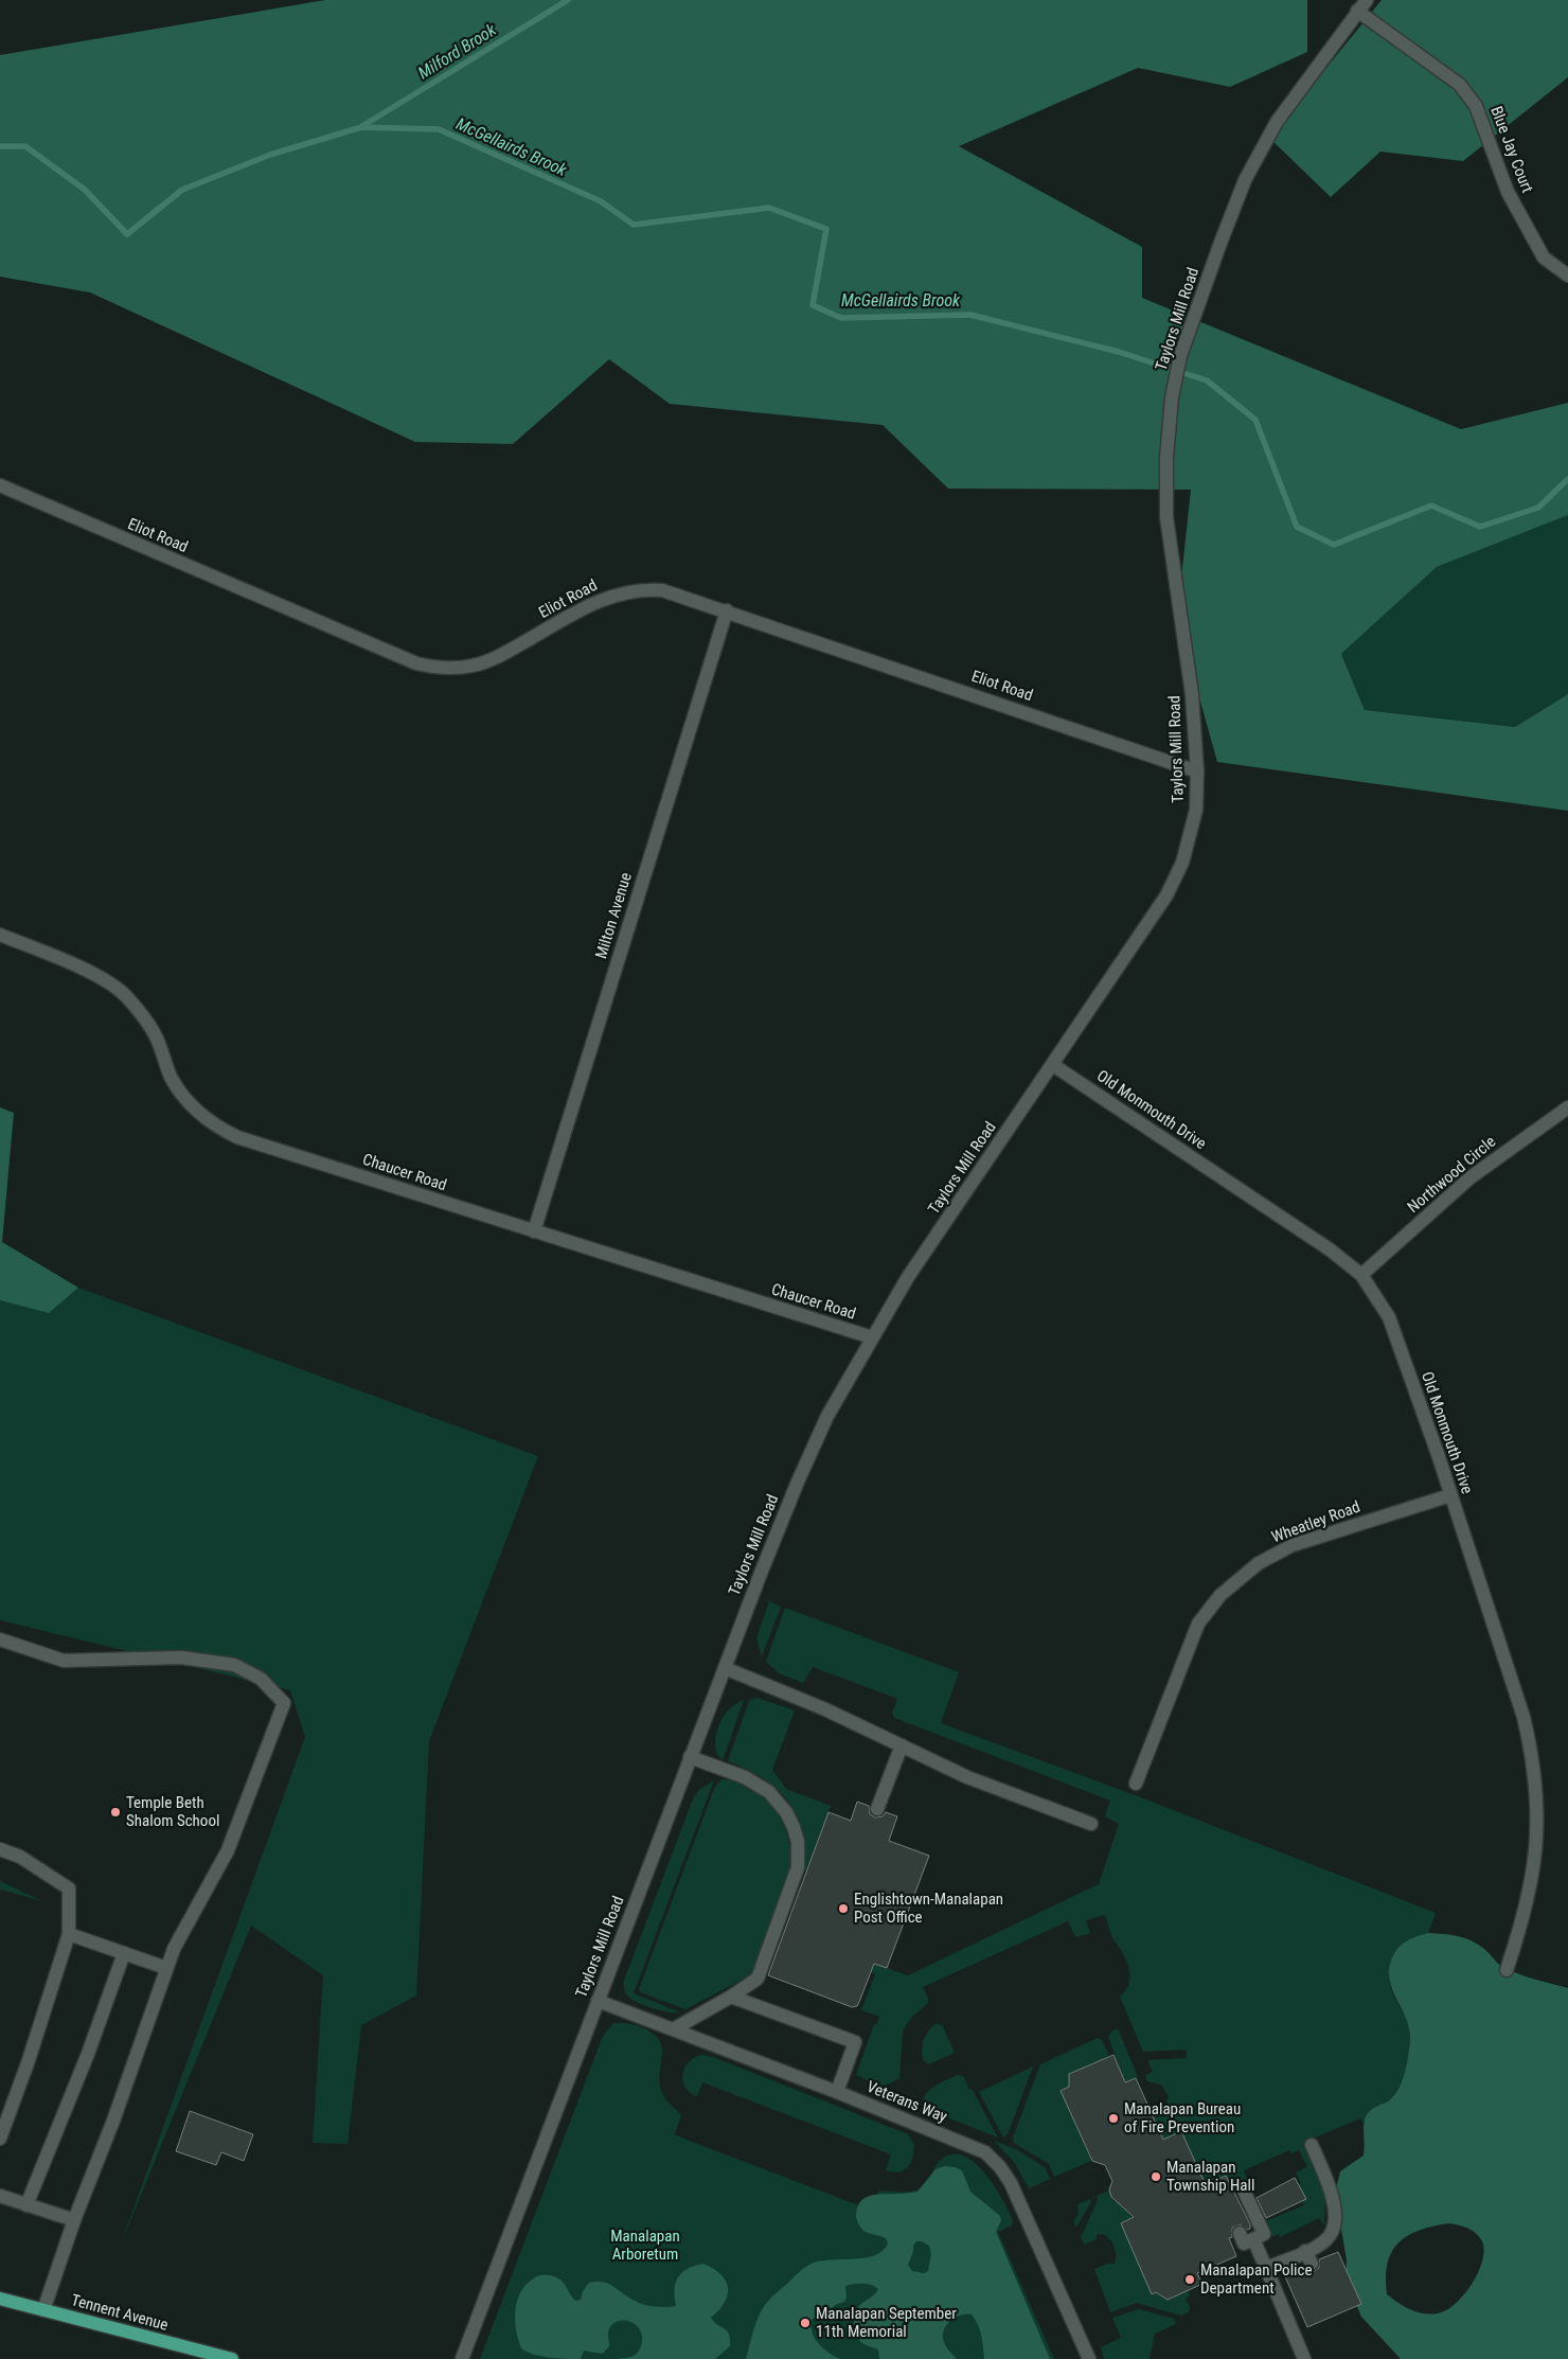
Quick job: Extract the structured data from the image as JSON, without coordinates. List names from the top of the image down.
{
  "streets": {
    "main road": ["Tennent Avenue"],
    "street": [
      "Blue Jay Court",
      "Taylors Mill Road",
      "Eliot Road",
      "Milton Avenue",
      "Old Monmouth Drive",
      "Chaucer Road",
      "Northwood Circle",
      "Wheatley Road",
      "Veterans Way"
    ]
  },
  "crossings": [
    ["Blue Jay Court", "Taylors Mill Road"],
    ["Taylors Mill Road", "Eliot Road"],
    ["Taylors Mill Road", "Old Monmouth Drive"],
    ["Taylors Mill Road", "Chaucer Road"],
    ["Taylors Mill Road", "Veterans Way"],
    ["Eliot Road", "Milton Avenue"],
    ["Milton Avenue", "Chaucer Road"],
    ["Old Monmouth Drive", "Northwood Circle"],
    ["Old Monmouth Drive", "Wheatley Road"]
  ],
  "water": ["Milford Brook", "McGellairds Brook"],
  "parks": ["Manalapan Arboretum"],
  "places": [
    "Temple Beth Shalom School",
    "Englishtown-Manalapan Post Office",
    "Manalapan Bureau of Fire Prevention",
    "Manalapan Township Hall",
    "Manalapan Police Department",
    "Manalapan September 11th Memorial"
  ]
}
